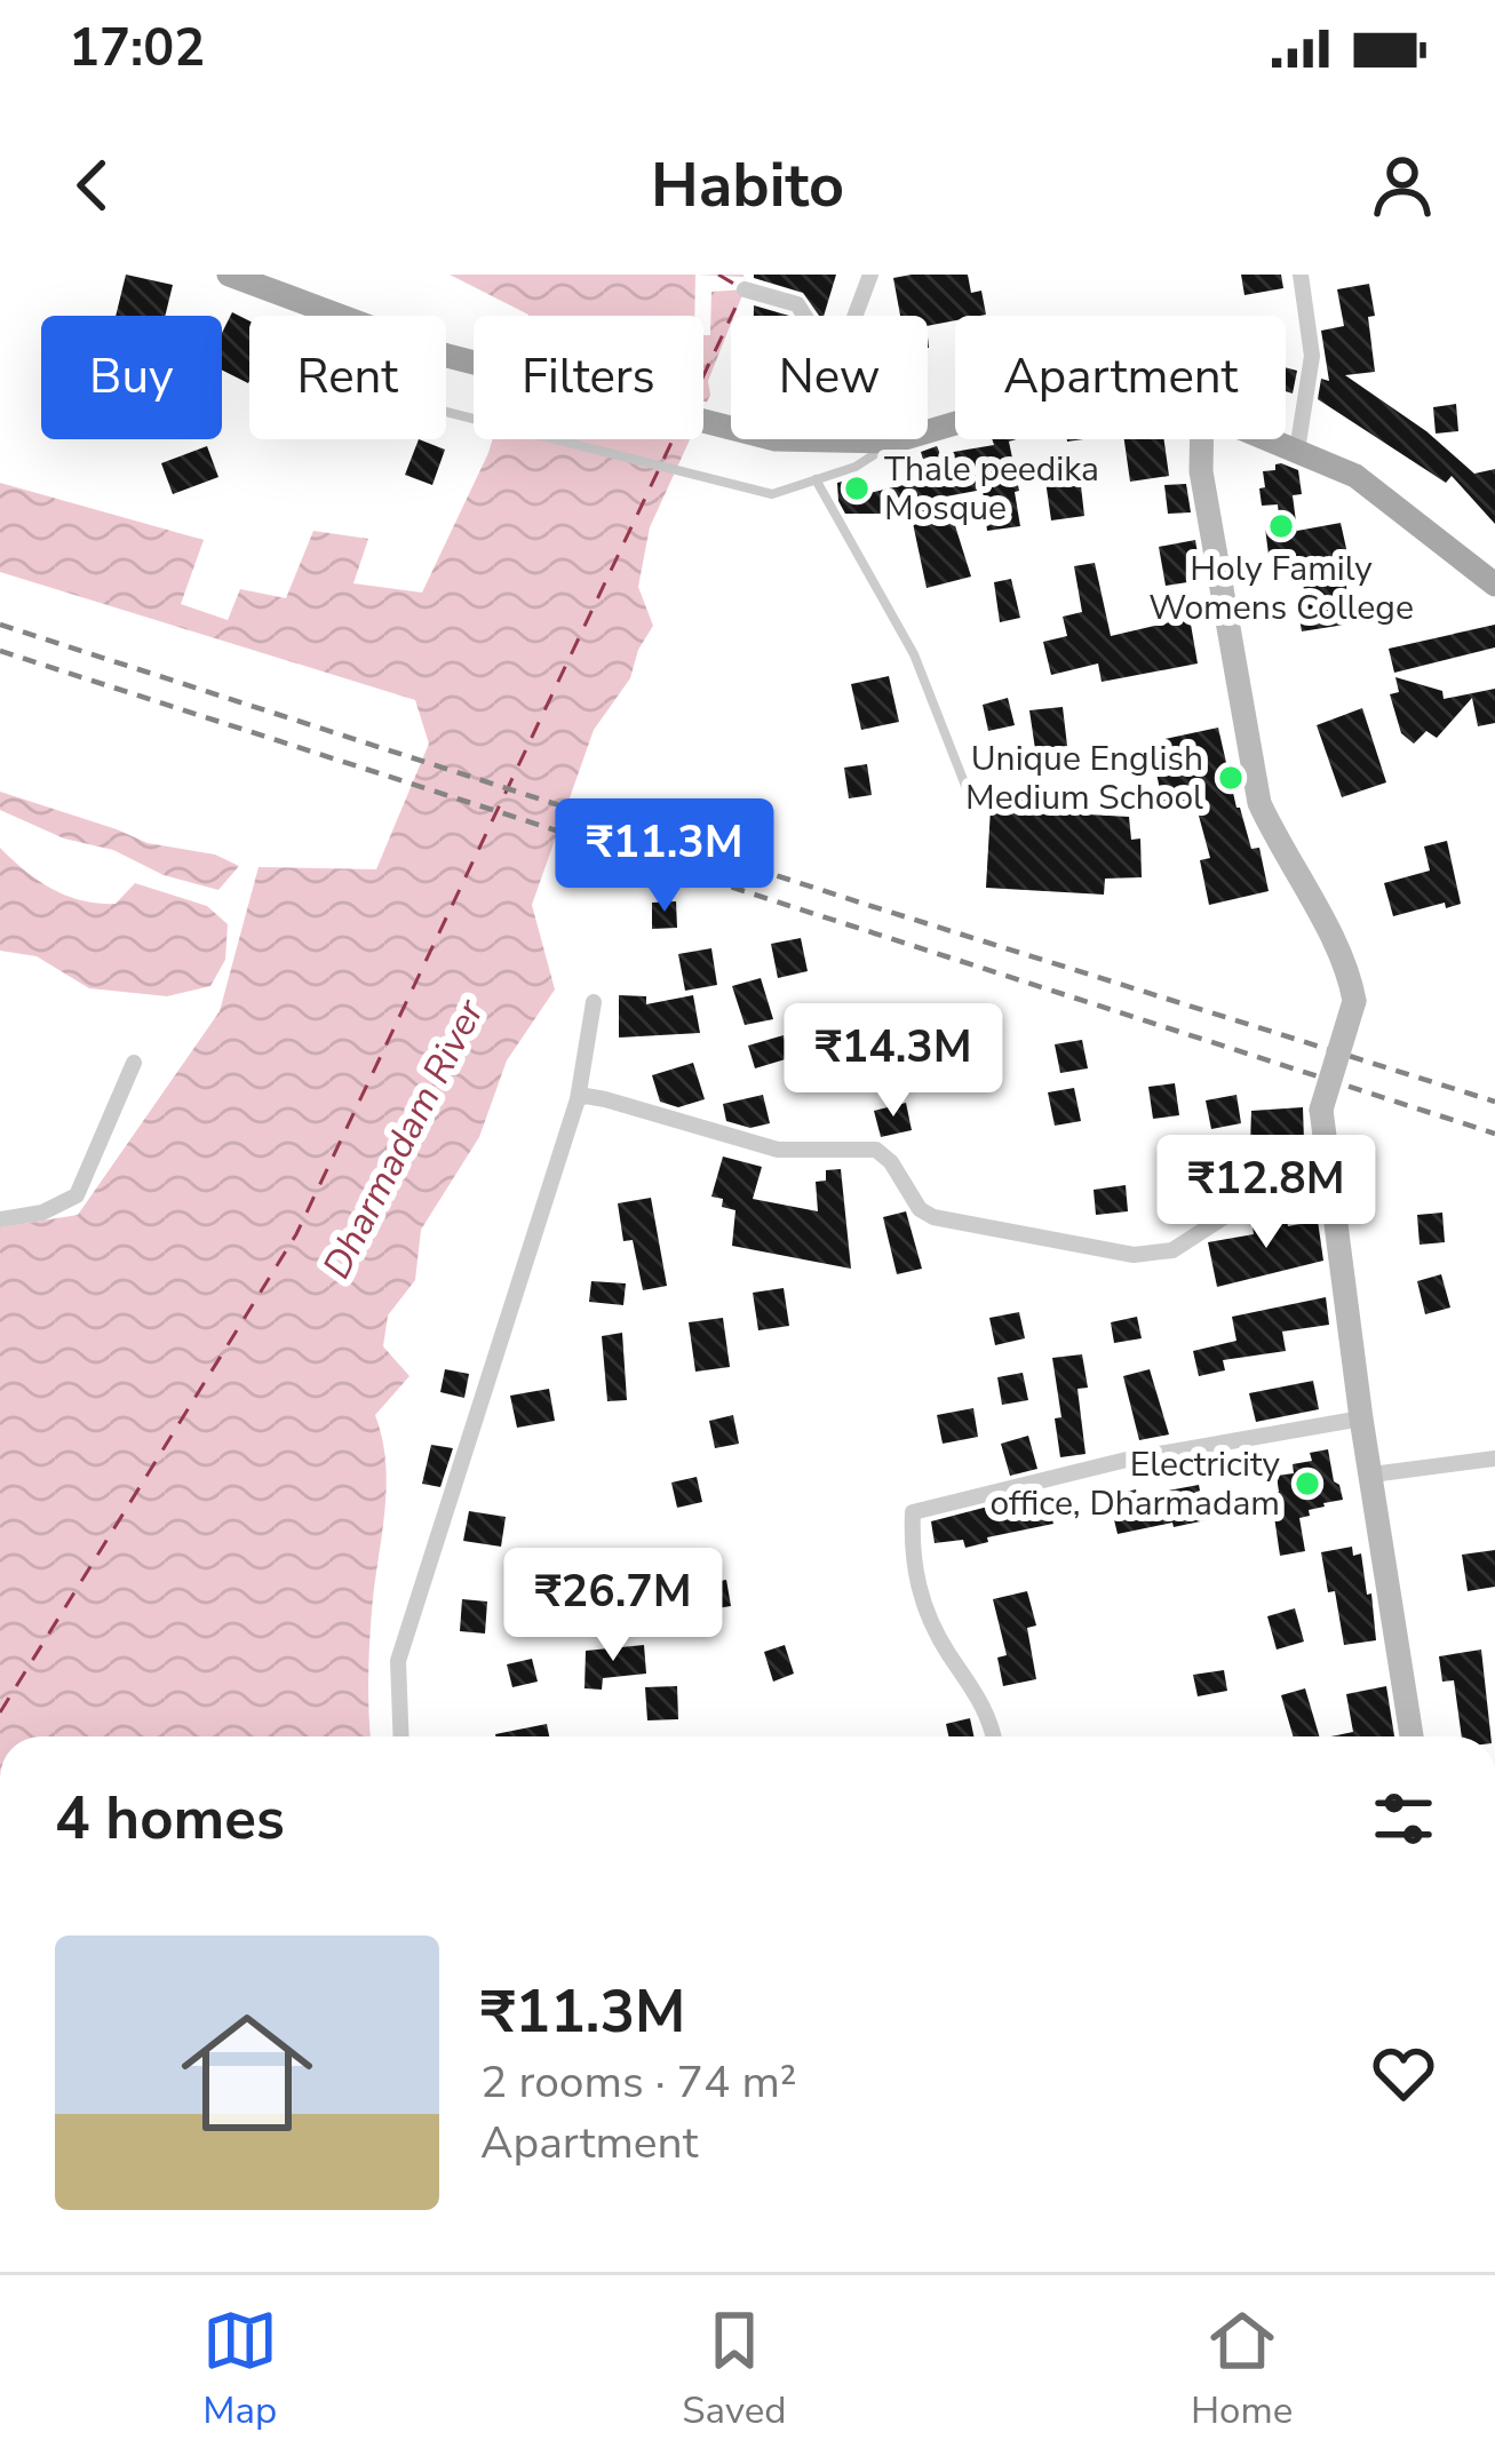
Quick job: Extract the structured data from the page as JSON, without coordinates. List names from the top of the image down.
{
  "water": ["Dharmadam River"],
  "places": [
    "Thale peedika Mosque",
    "Holy Family Womens College",
    "Unique English Medium School",
    "Electricity office, Dharmadam"
  ],
  "page": {
    "status": "17:02",
    "header": "Habito",
    "chip": [
      "Buy",
      "Rent",
      "Filters",
      "New",
      "Apartment"
    ],
    "price": [
      "₹11.3M",
      "₹14.3M",
      "₹12.8M",
      "₹26.7M"
    ],
    "heading": "4 homes",
    "list": [
      {
        "name": "₹11.3M",
        "note": "2 rooms · 74 m² · Apartment"
      }
    ],
    "tabs": ["Map", "Saved", "Home"]
  }
}
